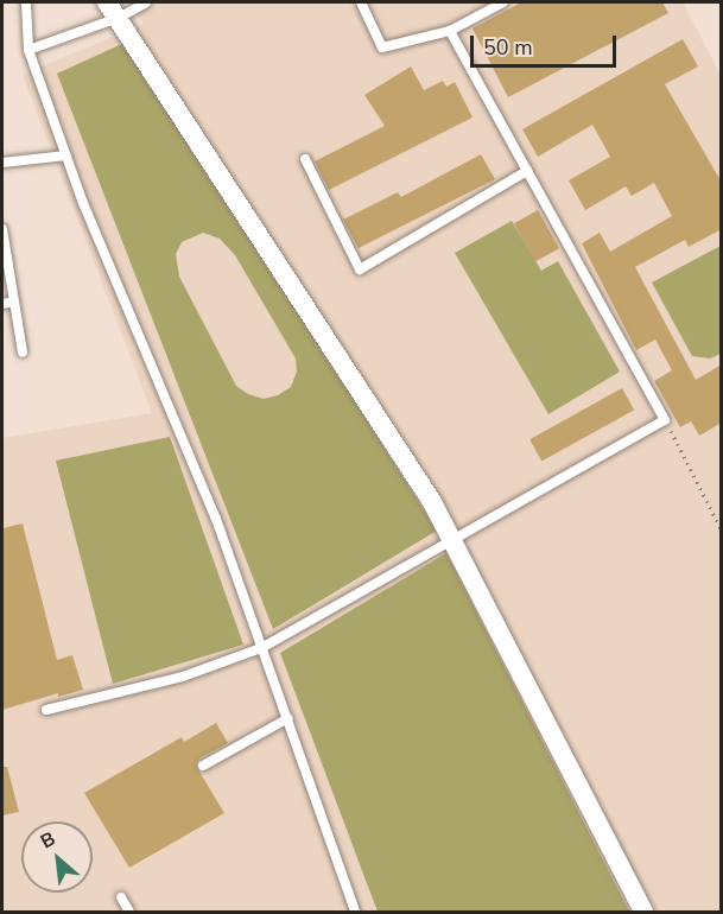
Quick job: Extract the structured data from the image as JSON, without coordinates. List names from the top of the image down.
{
  "scale_bar": "50 m",
  "north": "top left"
}
